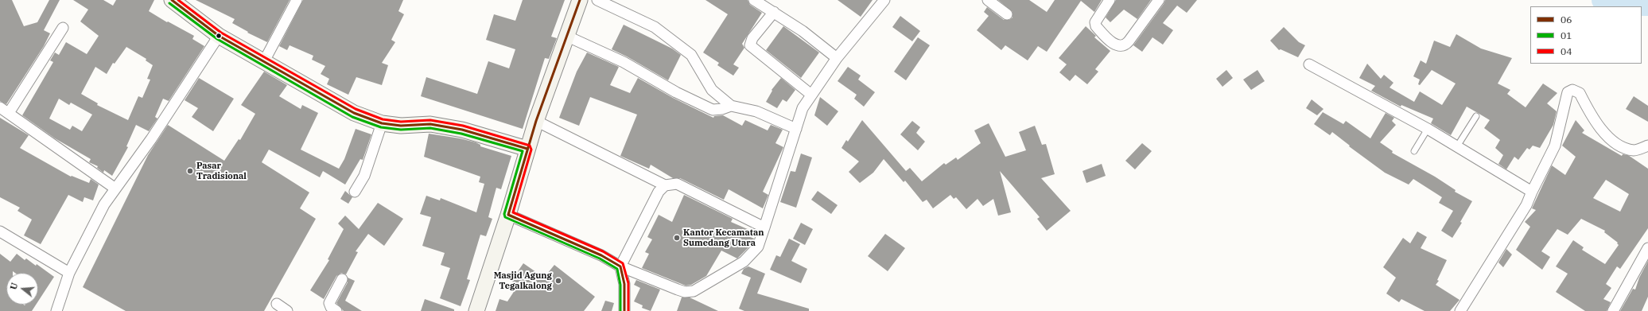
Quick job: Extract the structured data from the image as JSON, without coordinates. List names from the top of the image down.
{
  "places": ["Pasar Tradisional", "Kantor Kecamatan Sumedang Utara", "Masjid Agung Tegalkalong"],
  "lines": ["transit line 06", "transit line 04", "transit line 01"],
  "legend": ["06", "01", "04"],
  "north": "left"
}
